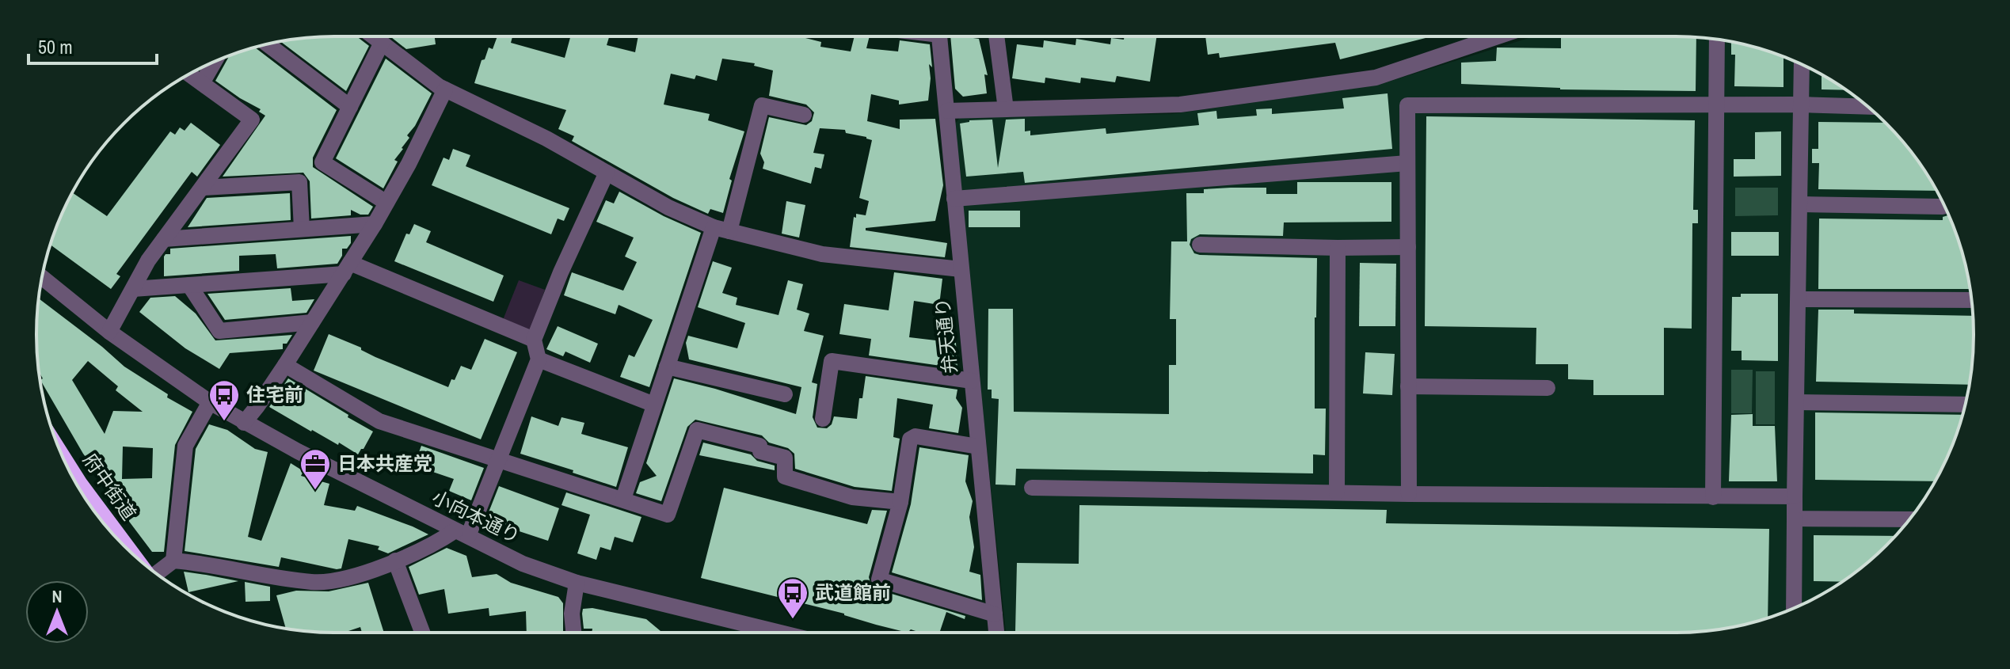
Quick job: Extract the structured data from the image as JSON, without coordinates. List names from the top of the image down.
{
  "streets": {
    "highway": ["府中街道"],
    "street": ["弁天通り", "小向本通り"]
  },
  "places": {
    "bus stop": ["住宅前", "武道館前"],
    "office": ["日本共産党"]
  },
  "scale_bar": "50 m",
  "north": "top"
}
